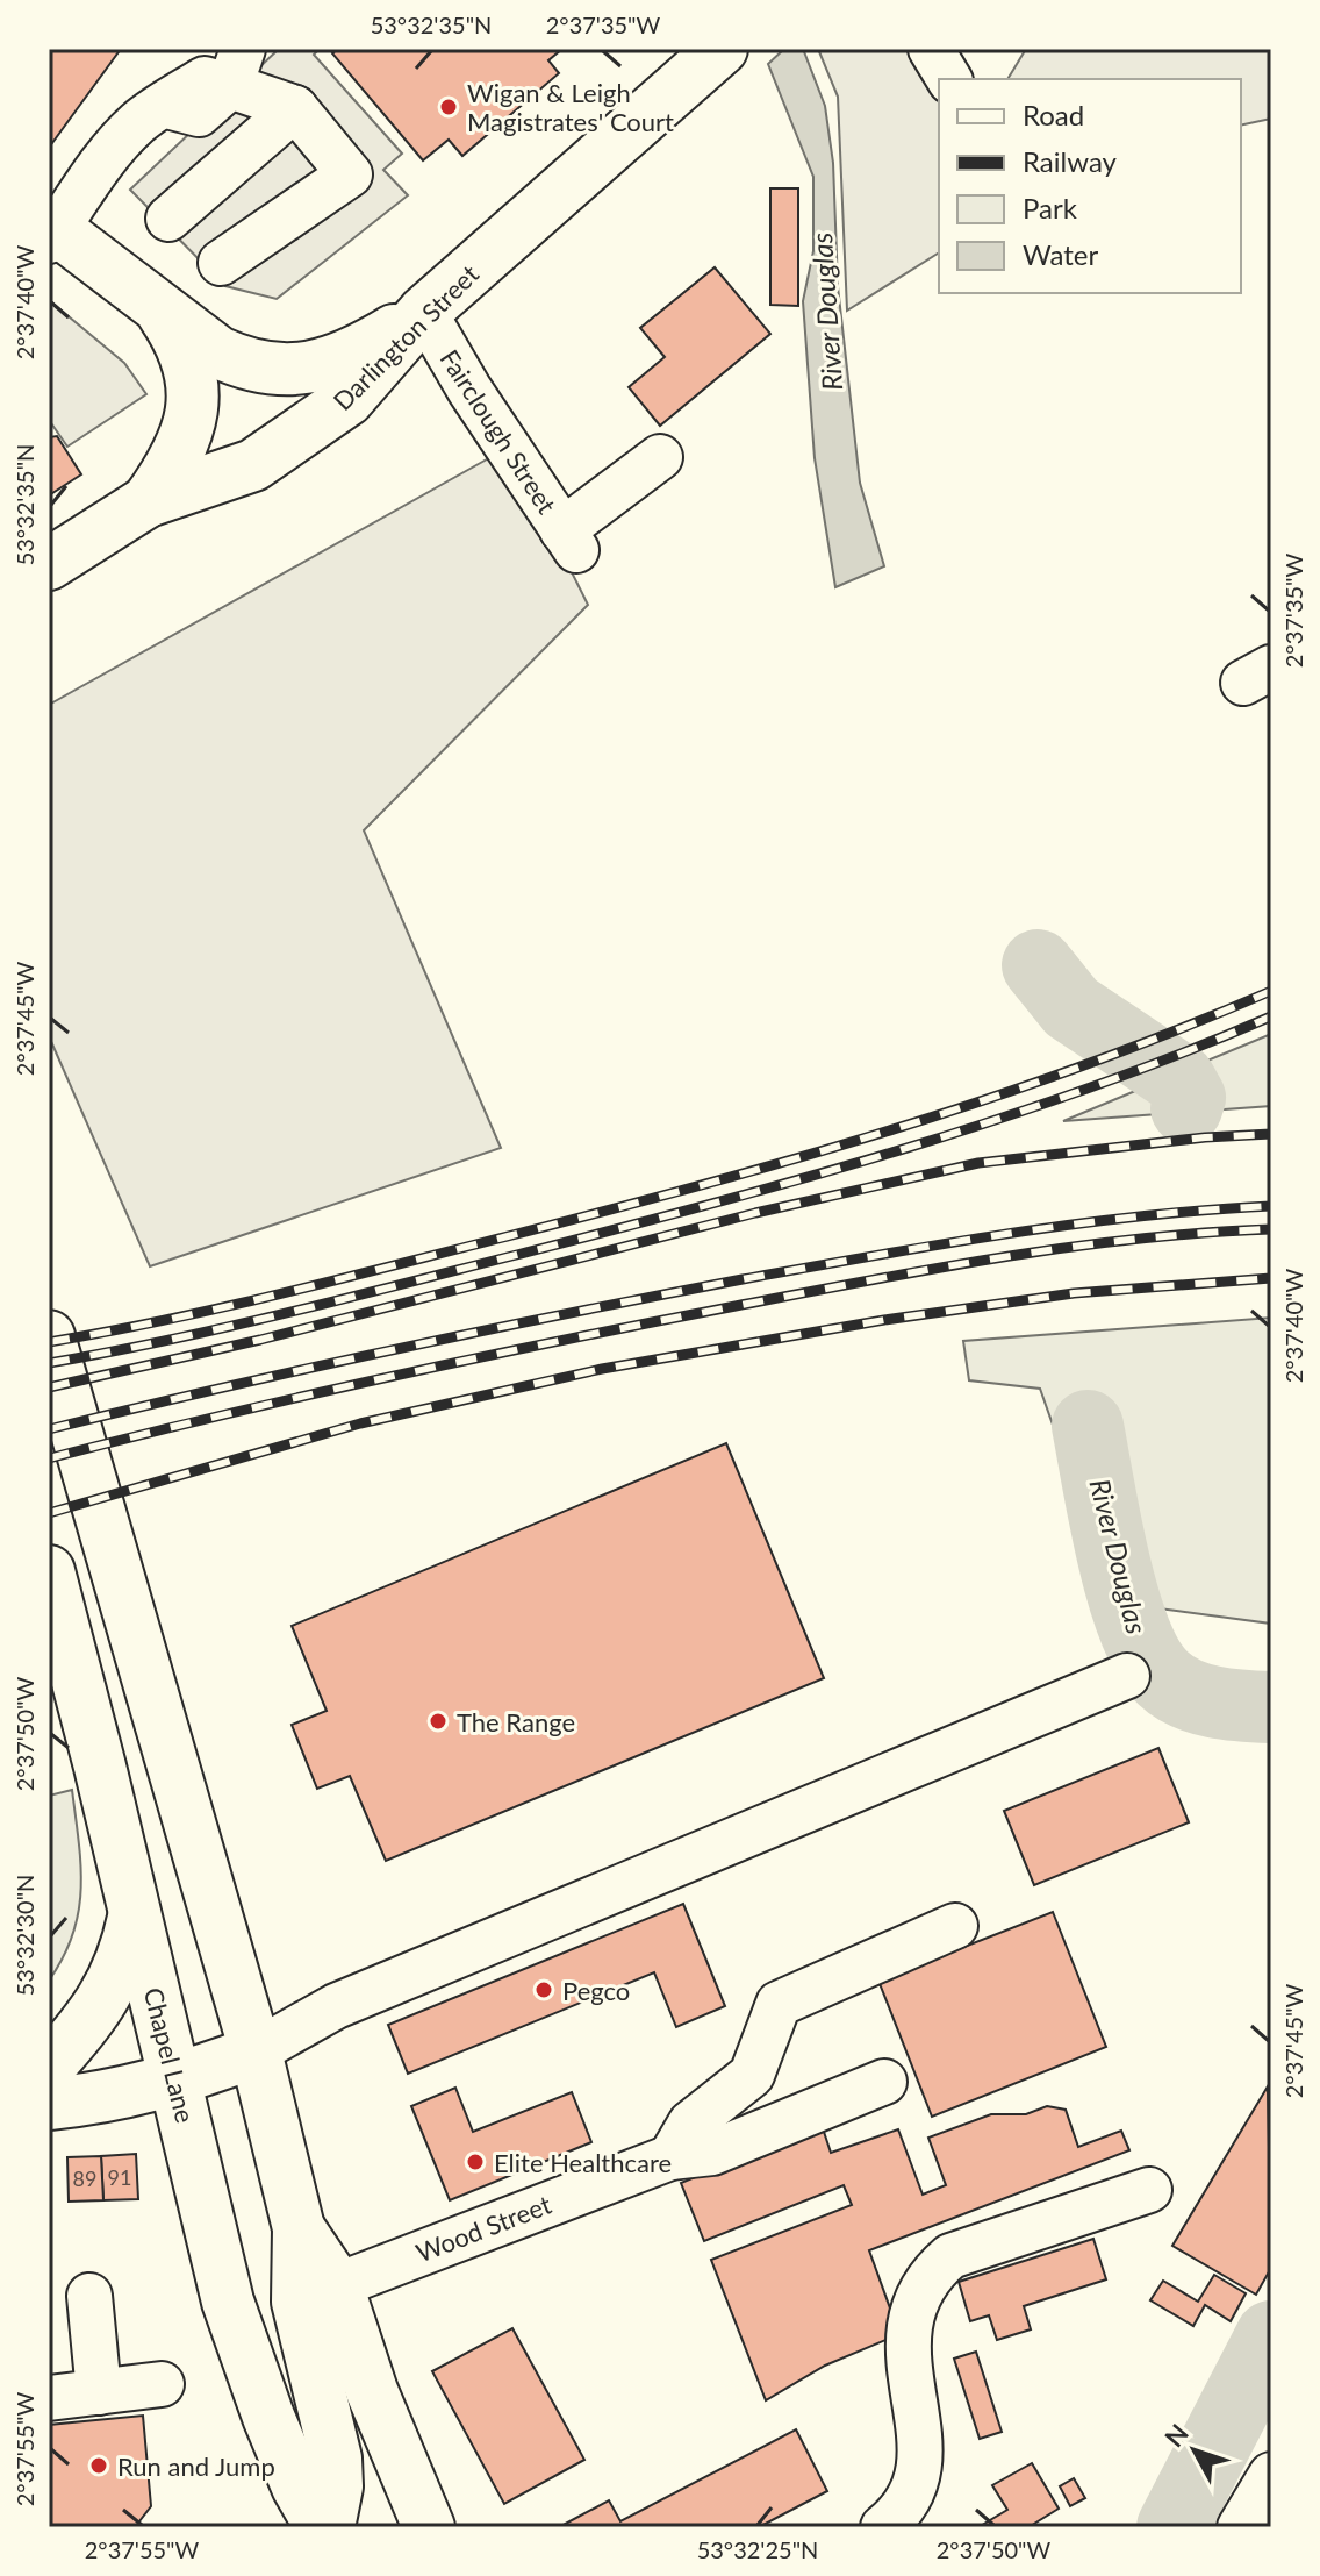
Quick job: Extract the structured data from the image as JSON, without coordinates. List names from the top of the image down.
{
  "streets": {
    "highway": ["Darlington Street", "Chapel Lane"],
    "street": ["Fairclough Street", "Wood Street"]
  },
  "crossings": [
    ["Darlington Street", "Fairclough Street"]
  ],
  "water": ["River Douglas"],
  "places": [
    "Wigan & Leigh Magistrates' Court",
    "The Range",
    "Pegco",
    "Elite Healthcare",
    "Run and Jump"
  ],
  "house_numbers": ["91", "89"],
  "legend": [
    "Road",
    "Railway",
    "Park",
    "Water"
  ],
  "north": "top left",
  "coordinates": [
    "53°32'35\"N",
    "2°37'35\"W",
    "2°37'40\"W",
    "2°37'45\"W",
    "2°37'50\"W",
    "53°32'30\"N",
    "2°37'55\"W",
    "53°32'25\"N"
  ]
}
